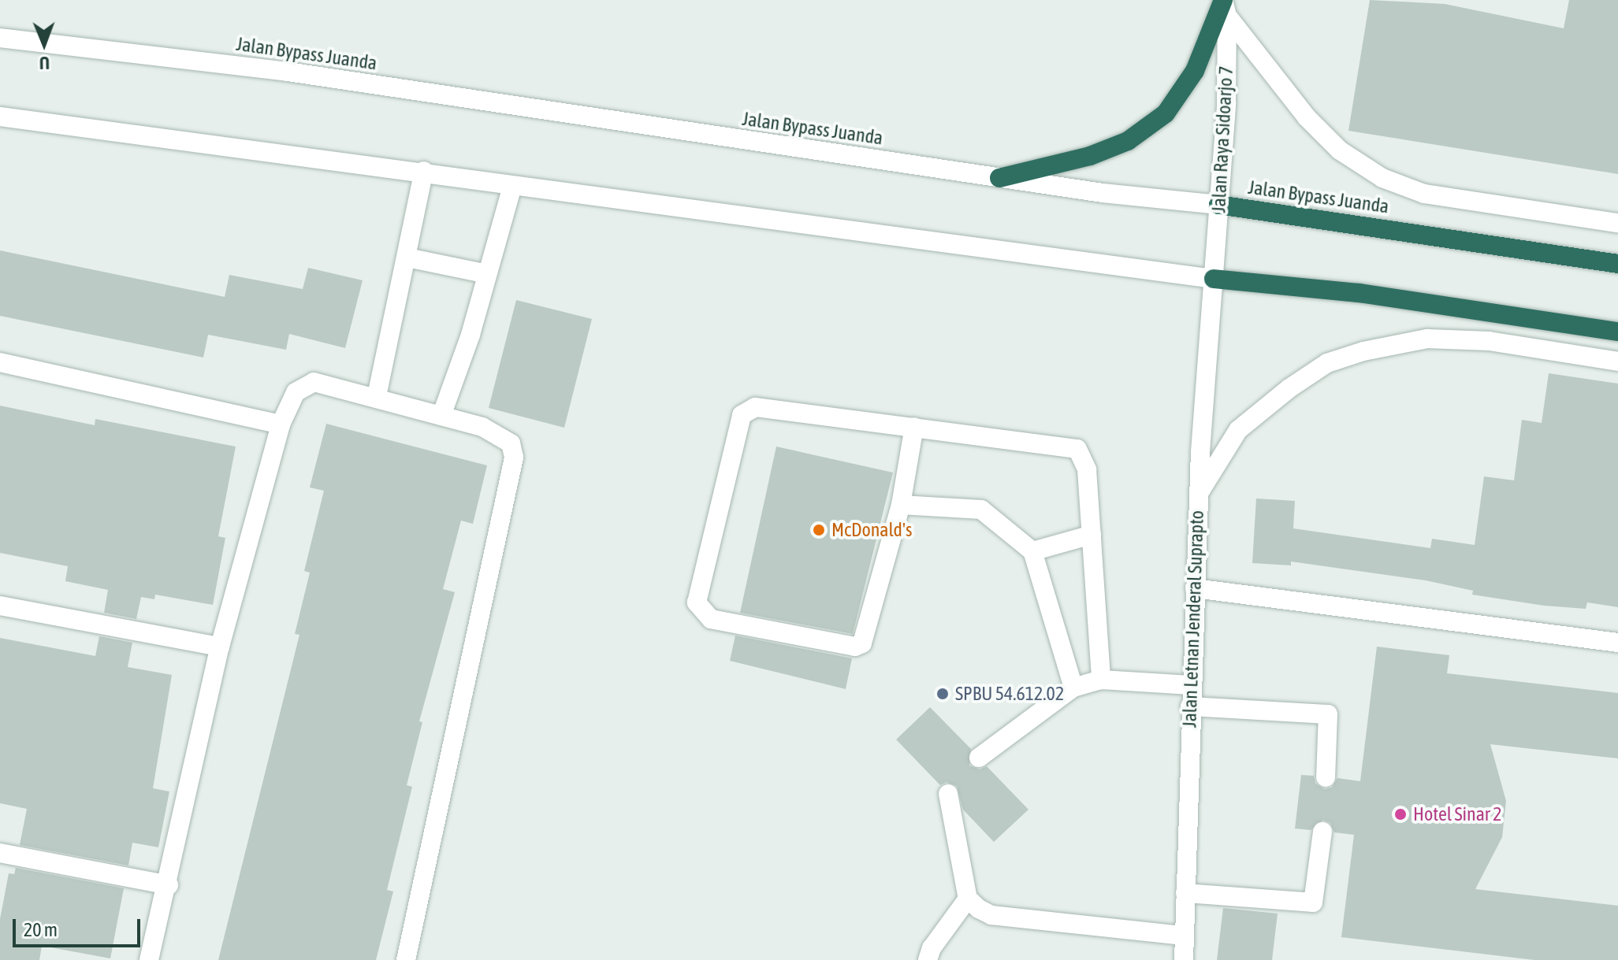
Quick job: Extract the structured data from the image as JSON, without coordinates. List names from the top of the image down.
{
  "streets": {
    "highway": ["Jalan Bypass Juanda"],
    "street": ["Jalan Raya Sidoarjo 7", "Jalan Letnan Jenderal Suprapto"]
  },
  "crossings": [
    ["Jalan Bypass Juanda", "Jalan Raya Sidoarjo 7"],
    ["Jalan Raya Sidoarjo 7", "Jalan Letnan Jenderal Suprapto"]
  ],
  "places": ["McDonald's", "SPBU 54.612.02", "Hotel Sinar 2"],
  "scale_bar": "20 m",
  "north": "bottom"
}
